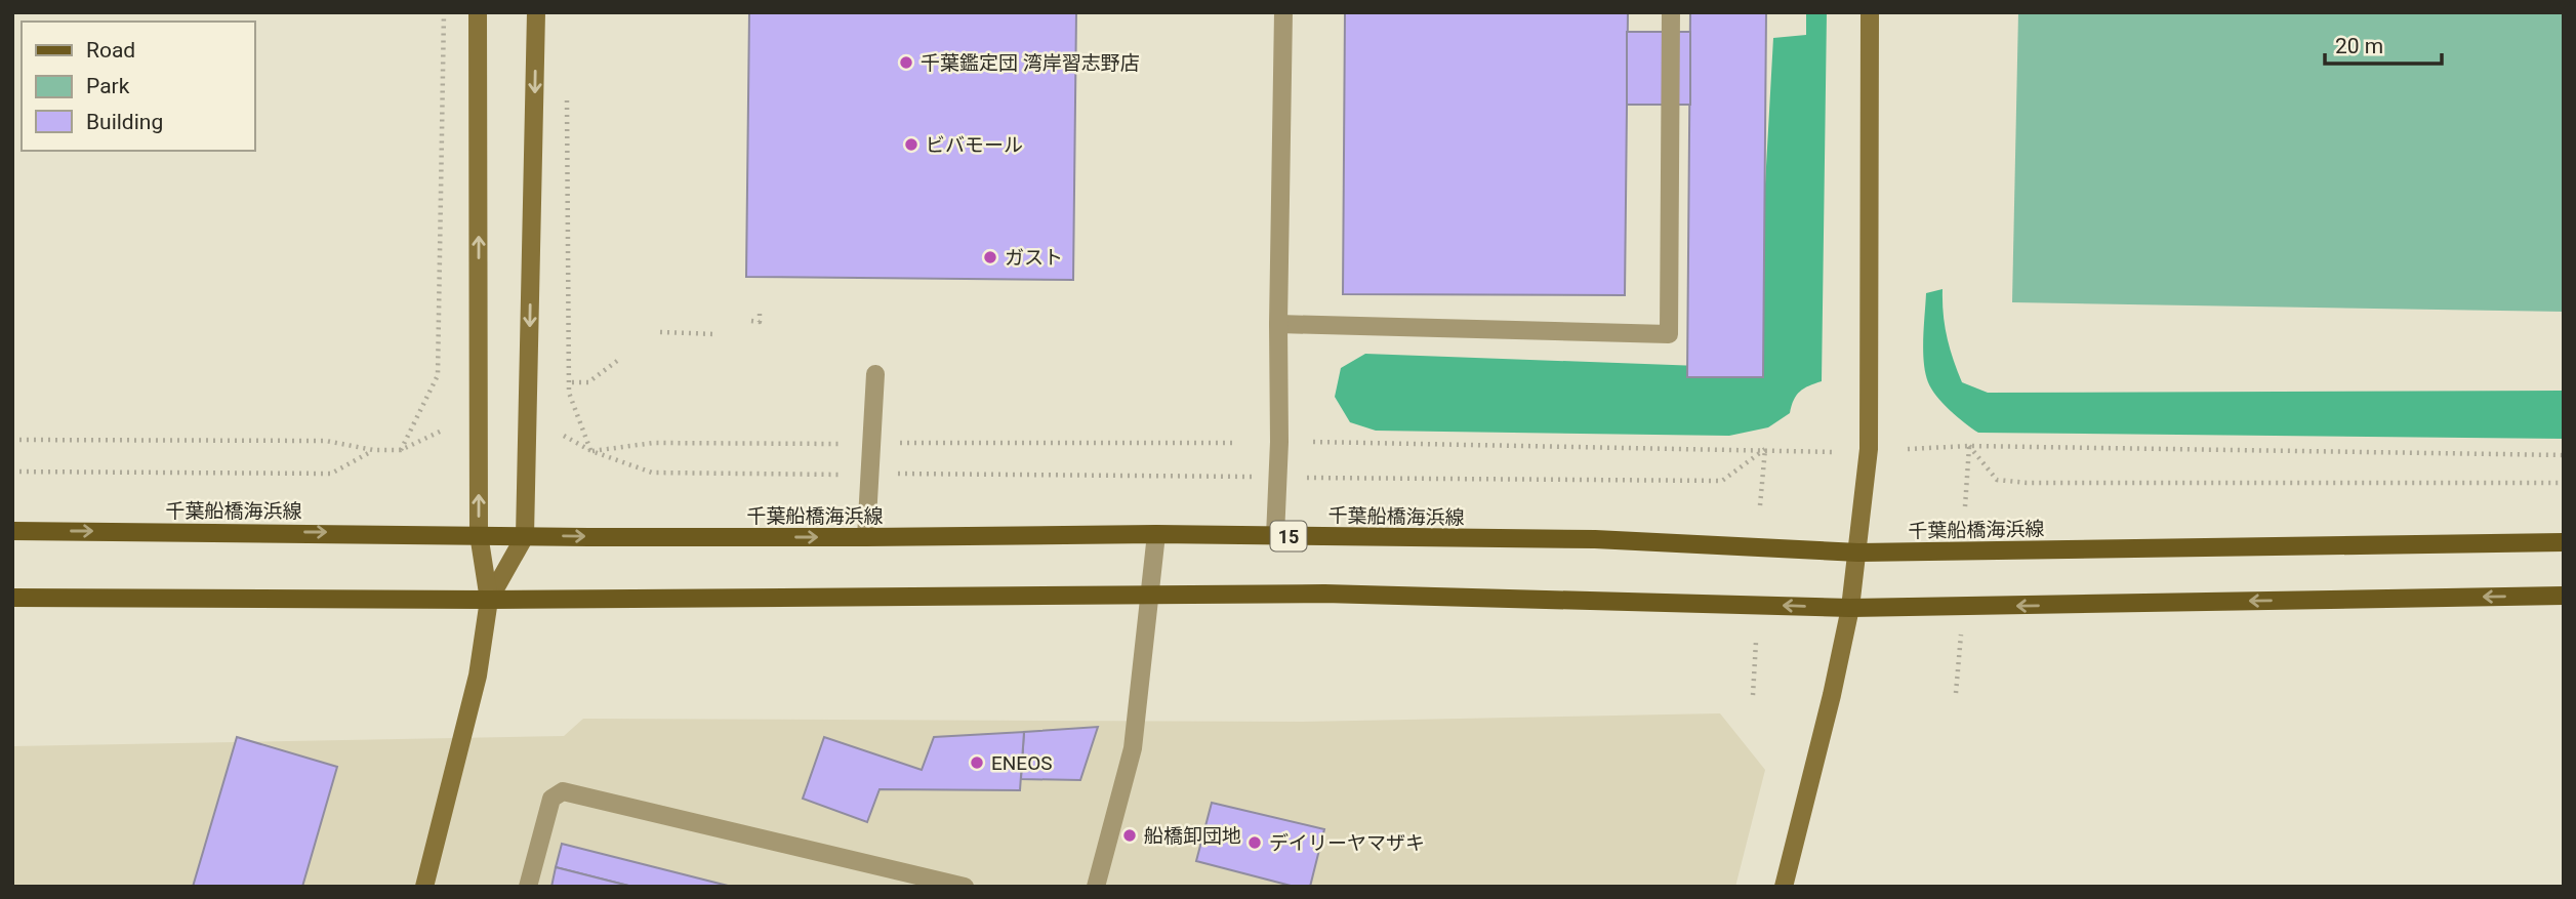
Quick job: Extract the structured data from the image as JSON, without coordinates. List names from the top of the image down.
{
  "streets": {
    "main road": ["千葉船橋海浜線", "15"]
  },
  "places": [
    "千葉鑑定団 湾岸習志野店",
    "ビバモール",
    "ガスト",
    "ENEOS",
    "船橋卸団地",
    "デイリーヤマザキ"
  ],
  "legend": ["Road", "Park", "Building"],
  "scale_bar": "20 m"
}
